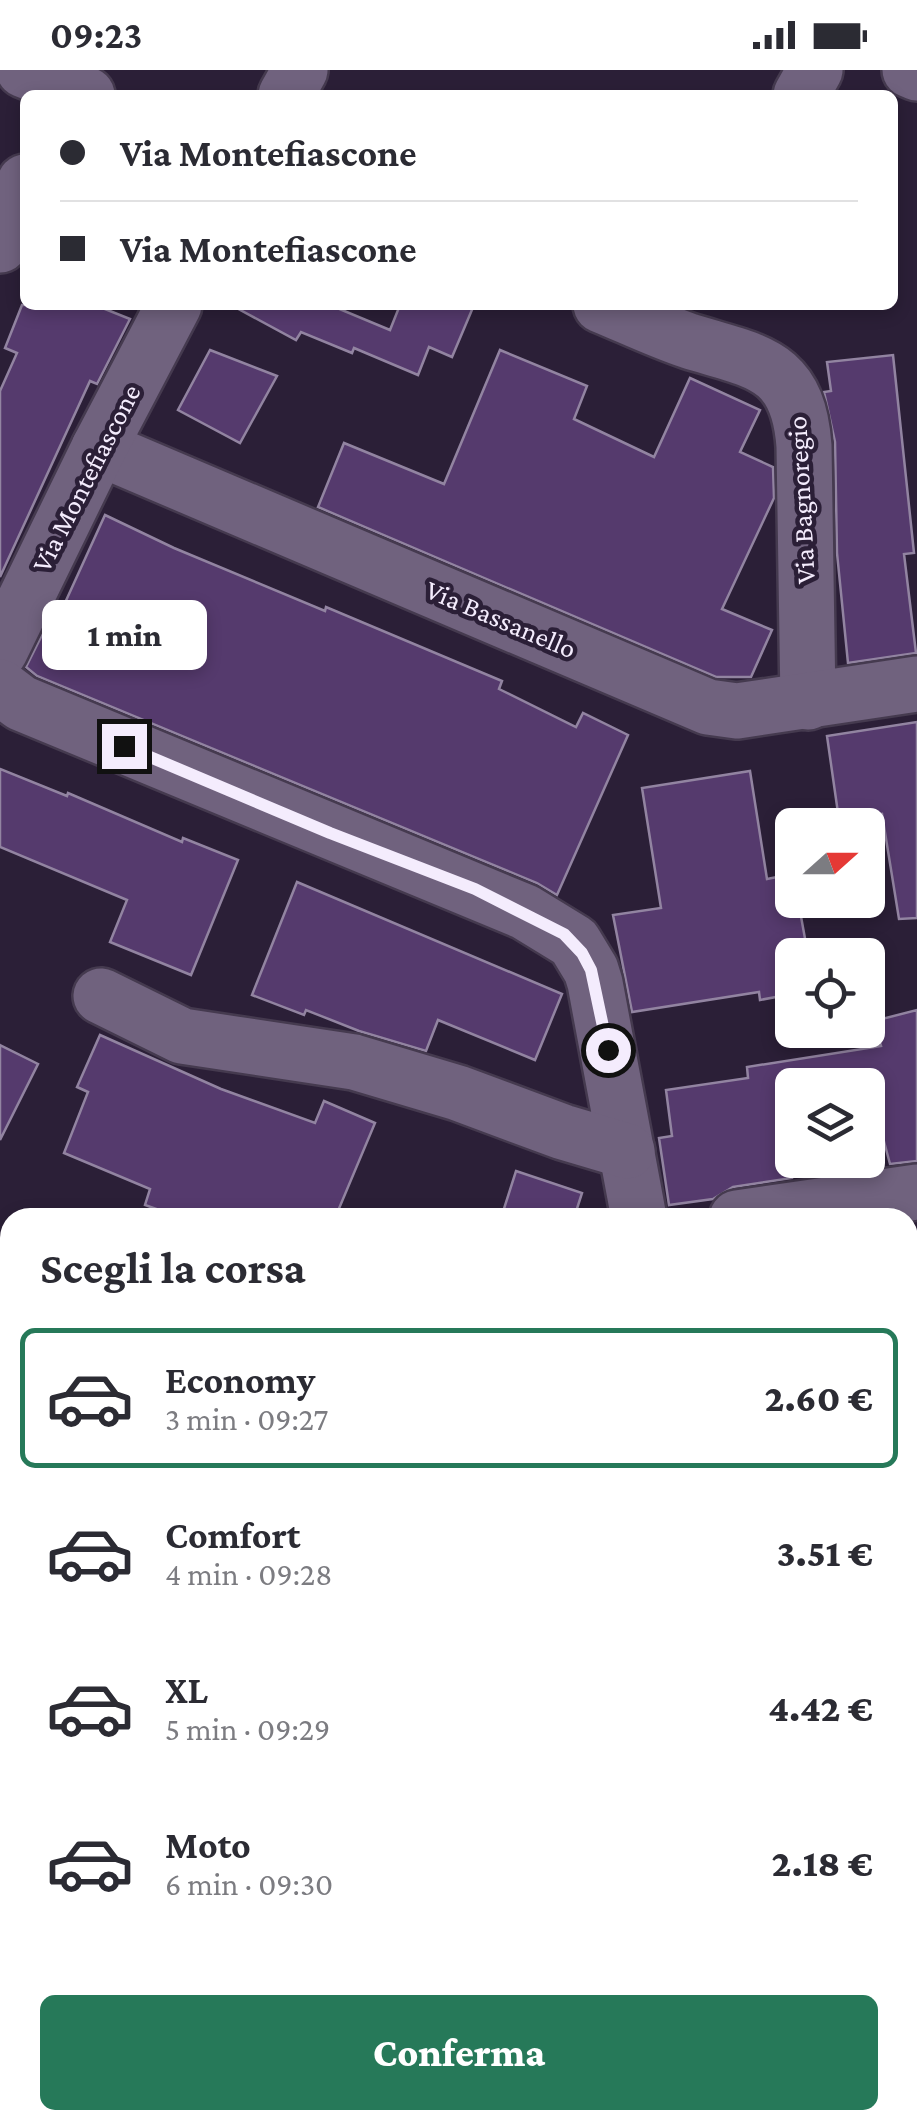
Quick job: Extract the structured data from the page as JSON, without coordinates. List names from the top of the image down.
{
  "streets": {
    "street": ["Via Montefiascone", "Via Bagnoregio", "Via Bassanello"]
  },
  "crossings": [
    ["Via Montefiascone", "Via Bassanello"],
    ["Via Bagnoregio", "Via Bassanello"]
  ],
  "north": "right",
  "page": {
    "status": "09:23",
    "banner": ["Via Montefiascone", "Via Montefiascone"],
    "bubble": "1 min",
    "heading": "Scegli la corsa",
    "list": [
      {
        "name": "Economy",
        "note": "3 min · 09:27",
        "value": "2.60 €"
      },
      {
        "name": "Comfort",
        "note": "4 min · 09:28",
        "value": "3.51 €"
      },
      {
        "name": "XL",
        "note": "5 min · 09:29",
        "value": "4.42 €"
      },
      {
        "name": "Moto",
        "note": "6 min · 09:30",
        "value": "2.18 €"
      }
    ],
    "buttons": "Conferma"
  }
}
